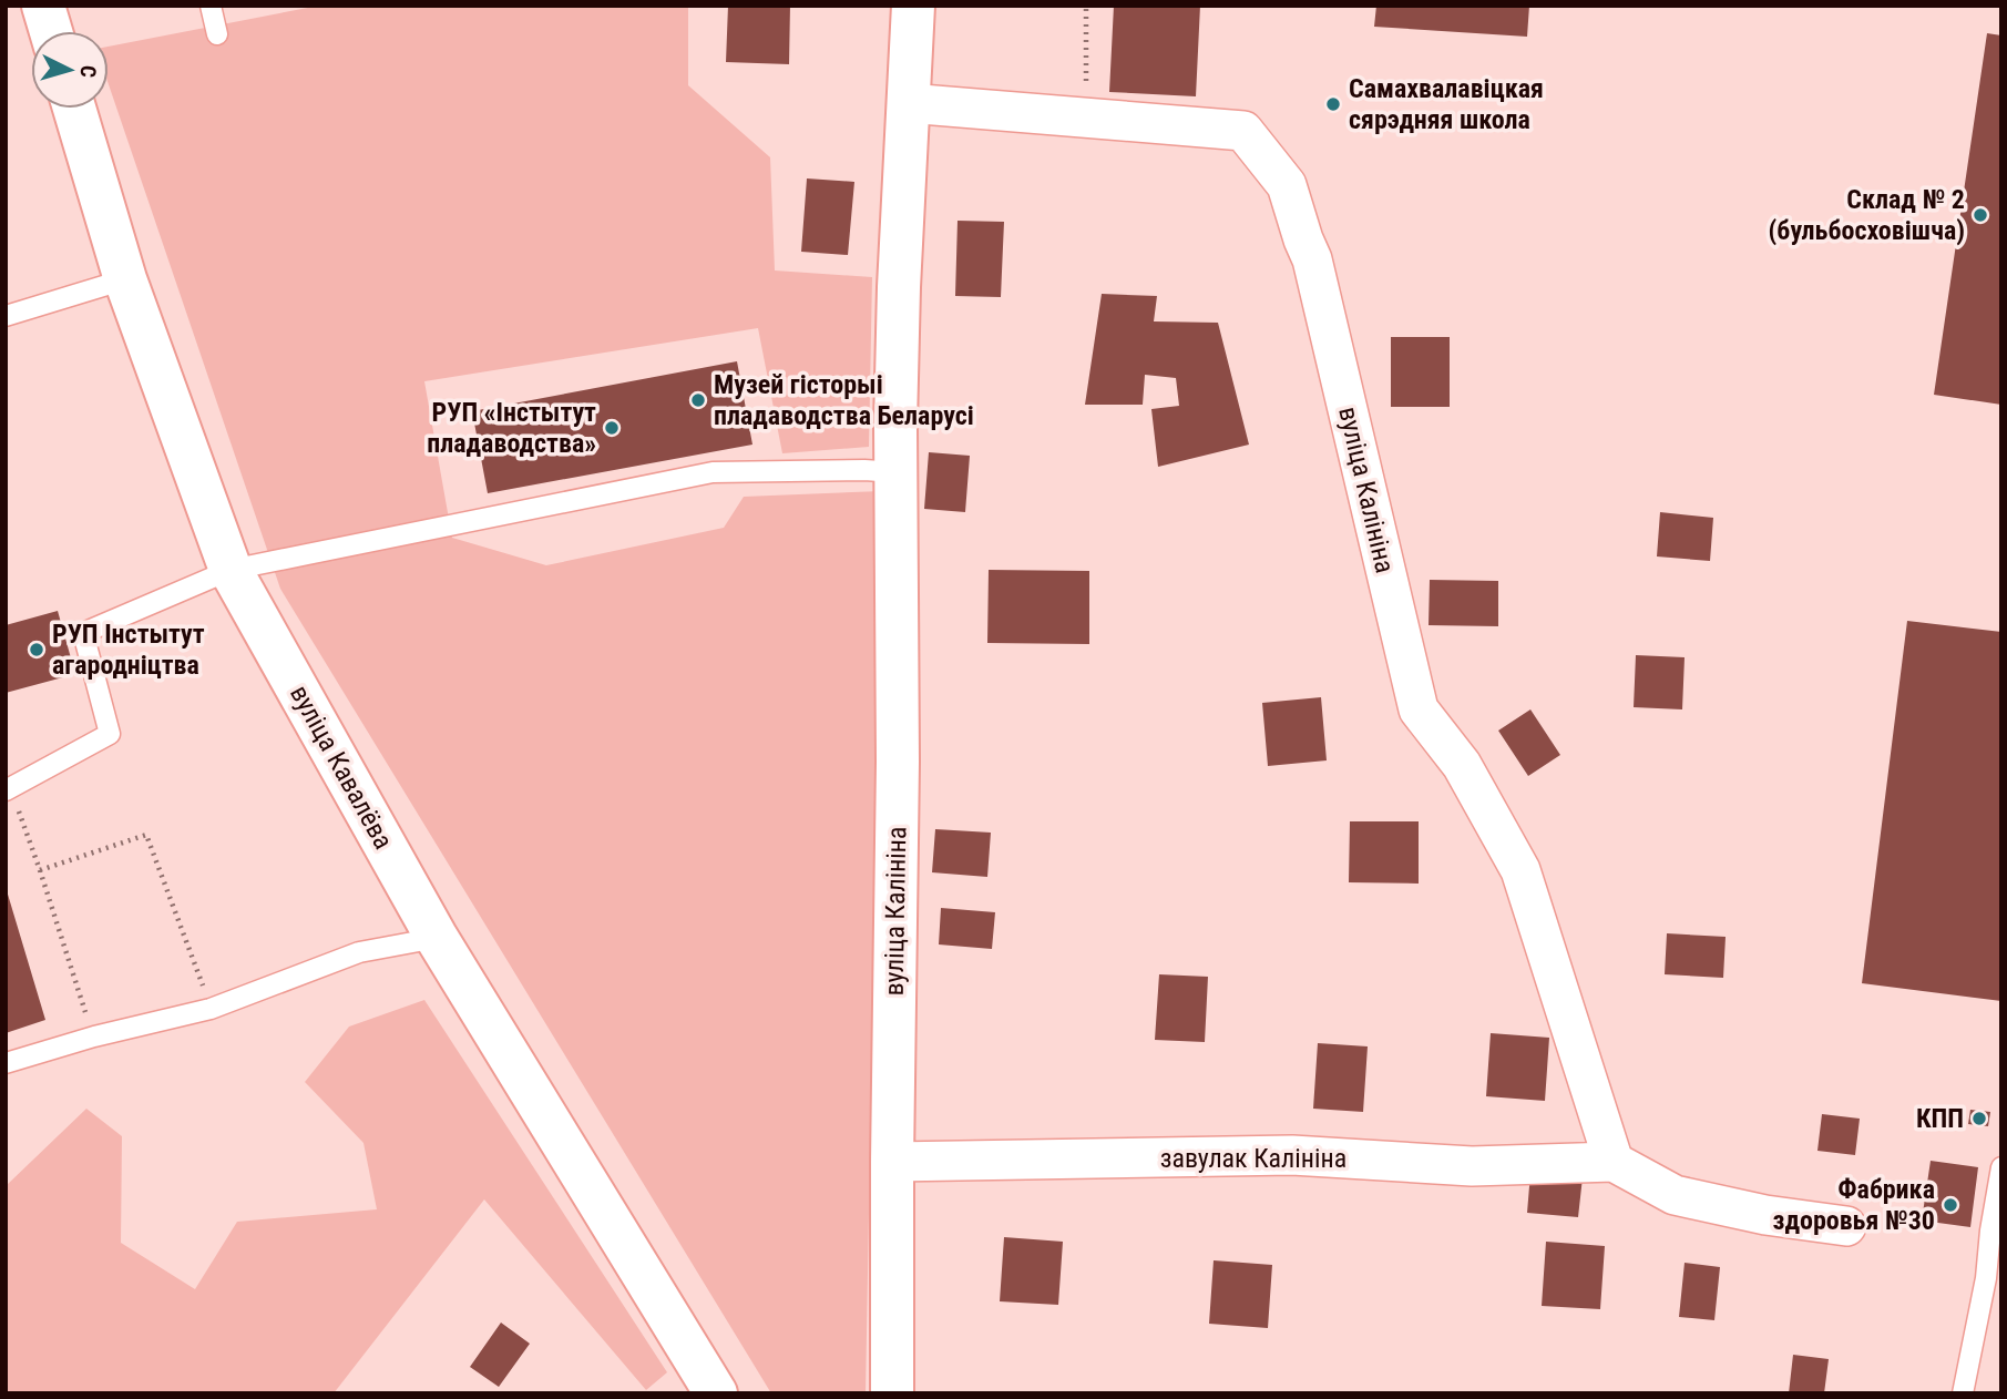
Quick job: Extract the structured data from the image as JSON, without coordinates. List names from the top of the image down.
{
  "streets": {
    "street": ["вуліца Калініна", "вуліца Кавалёва", "завулак Калініна"]
  },
  "crossings": [
    ["вуліца Калініна", "завулак Калініна"]
  ],
  "places": [
    "Самахвалавіцкая сярэдняя школа",
    "Склад № 2 (бульбосховішча)",
    "Музей гісторыі пладаводства Беларусі",
    "РУП «Інстытут пладаводства»",
    "РУП Інстытут агародніцтва",
    "КПП",
    "Фабрика здоровья №30"
  ],
  "north": "right"
}
